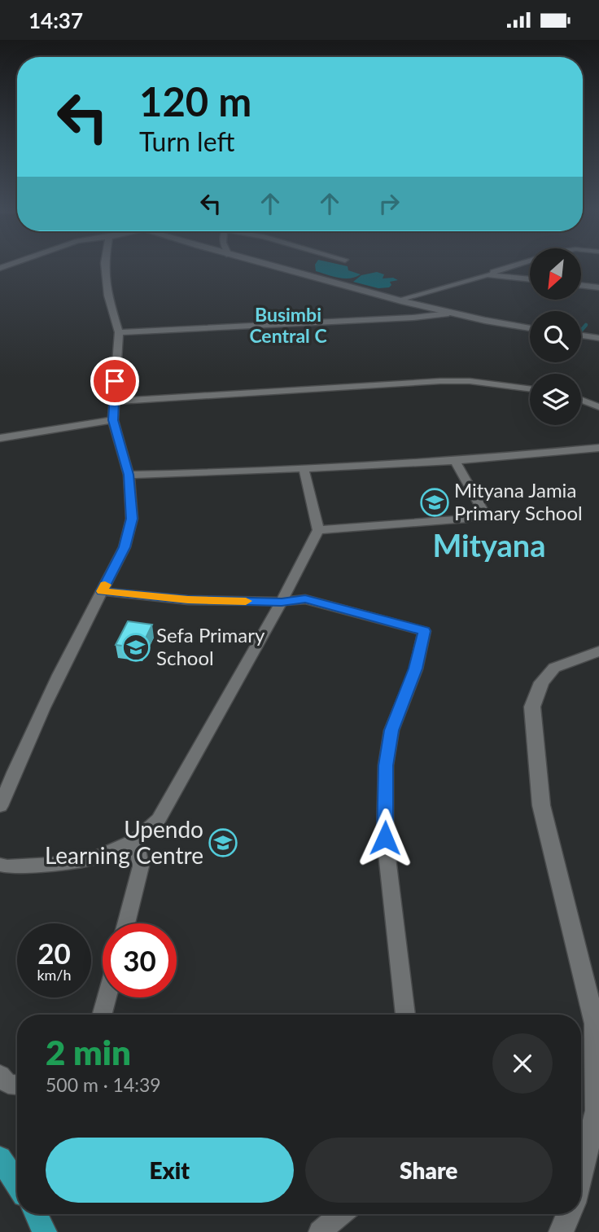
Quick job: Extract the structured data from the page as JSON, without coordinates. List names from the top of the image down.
{
  "districts": ["Busimbi Central C", "Mityana"],
  "places": {
    "school or university": ["Mityana Jamia Primary School", "Sefa Primary School", "Upendo Learning Centre"]
  },
  "north": "bottom left",
  "page": {
    "status": "14:37",
    "turn": ["120 m", "Turn left"],
    "speed": "20 km/h",
    "limit": "30",
    "heading": ["2 min", "500 m · 14:39"],
    "buttons": ["Exit", "Share"]
  }
}
